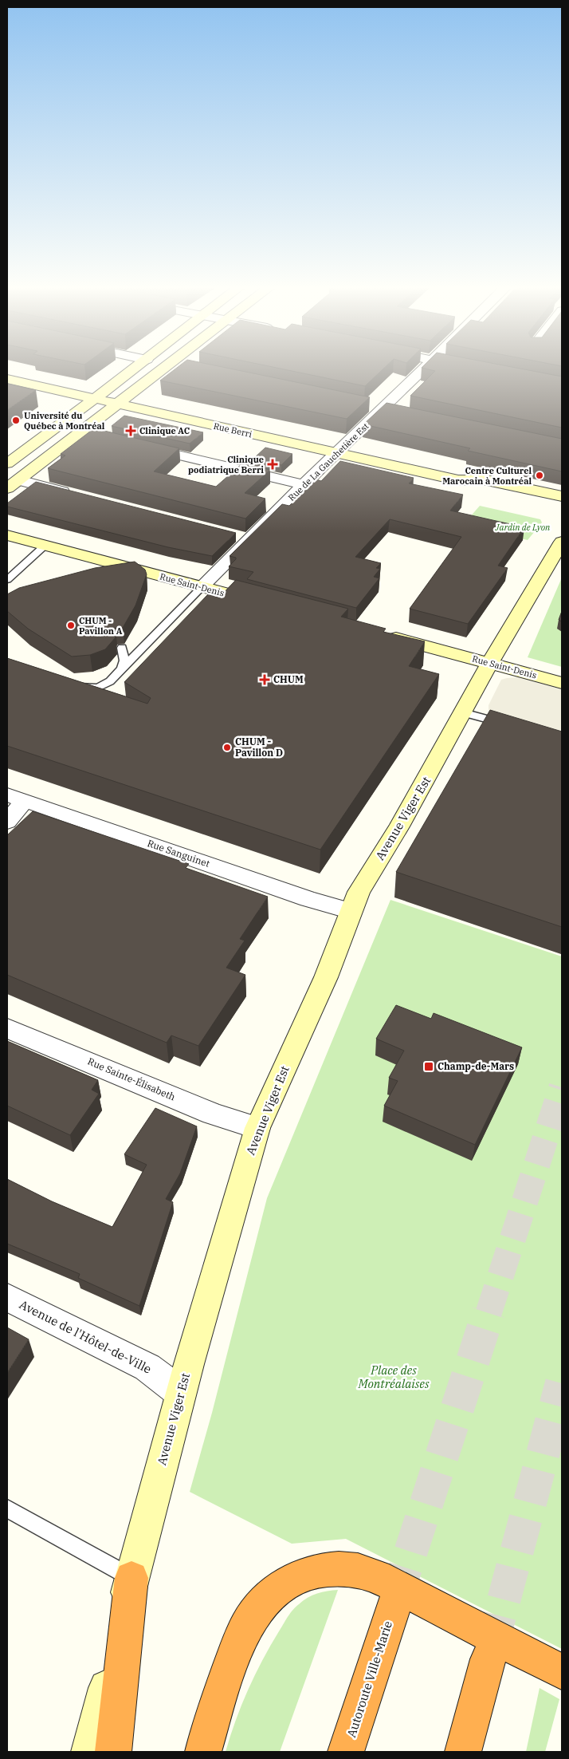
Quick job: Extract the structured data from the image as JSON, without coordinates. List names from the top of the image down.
{
  "streets": {
    "highway": ["Autoroute Ville-Marie"],
    "main road": ["Rue Berri", "Rue Saint-Denis", "Avenue Viger Est"],
    "street": [
      "Rue de La Gauchetière Est",
      "Rue Sanguinet",
      "Rue Sainte-Élisabeth",
      "Avenue de l'Hôtel-de-Ville"
    ]
  },
  "crossings": [
    ["Rue Berri", "Rue de La Gauchetière Est"],
    ["Rue de La Gauchetière Est", "Rue Saint-Denis"],
    ["Rue Saint-Denis", "Avenue Viger Est"],
    ["Avenue Viger Est", "Rue Sanguinet"],
    ["Avenue Viger Est", "Rue Sainte-Élisabeth"],
    ["Avenue Viger Est", "Avenue de l'Hôtel-de-Ville"]
  ],
  "parks": ["Jardin de Lyon", "Place des Montréalaises"],
  "places": {
    "other": [
      "Université du Québec à Montréal",
      "Centre Culturel Marocain à Montréal",
      "CHUM - Pavillon A",
      "CHUM - Pavillon D"
    ],
    "health": ["Clinique AC", "Clinique podiatrique Berri", "CHUM"],
    "transit": ["Champ-de-Mars"]
  }
}
